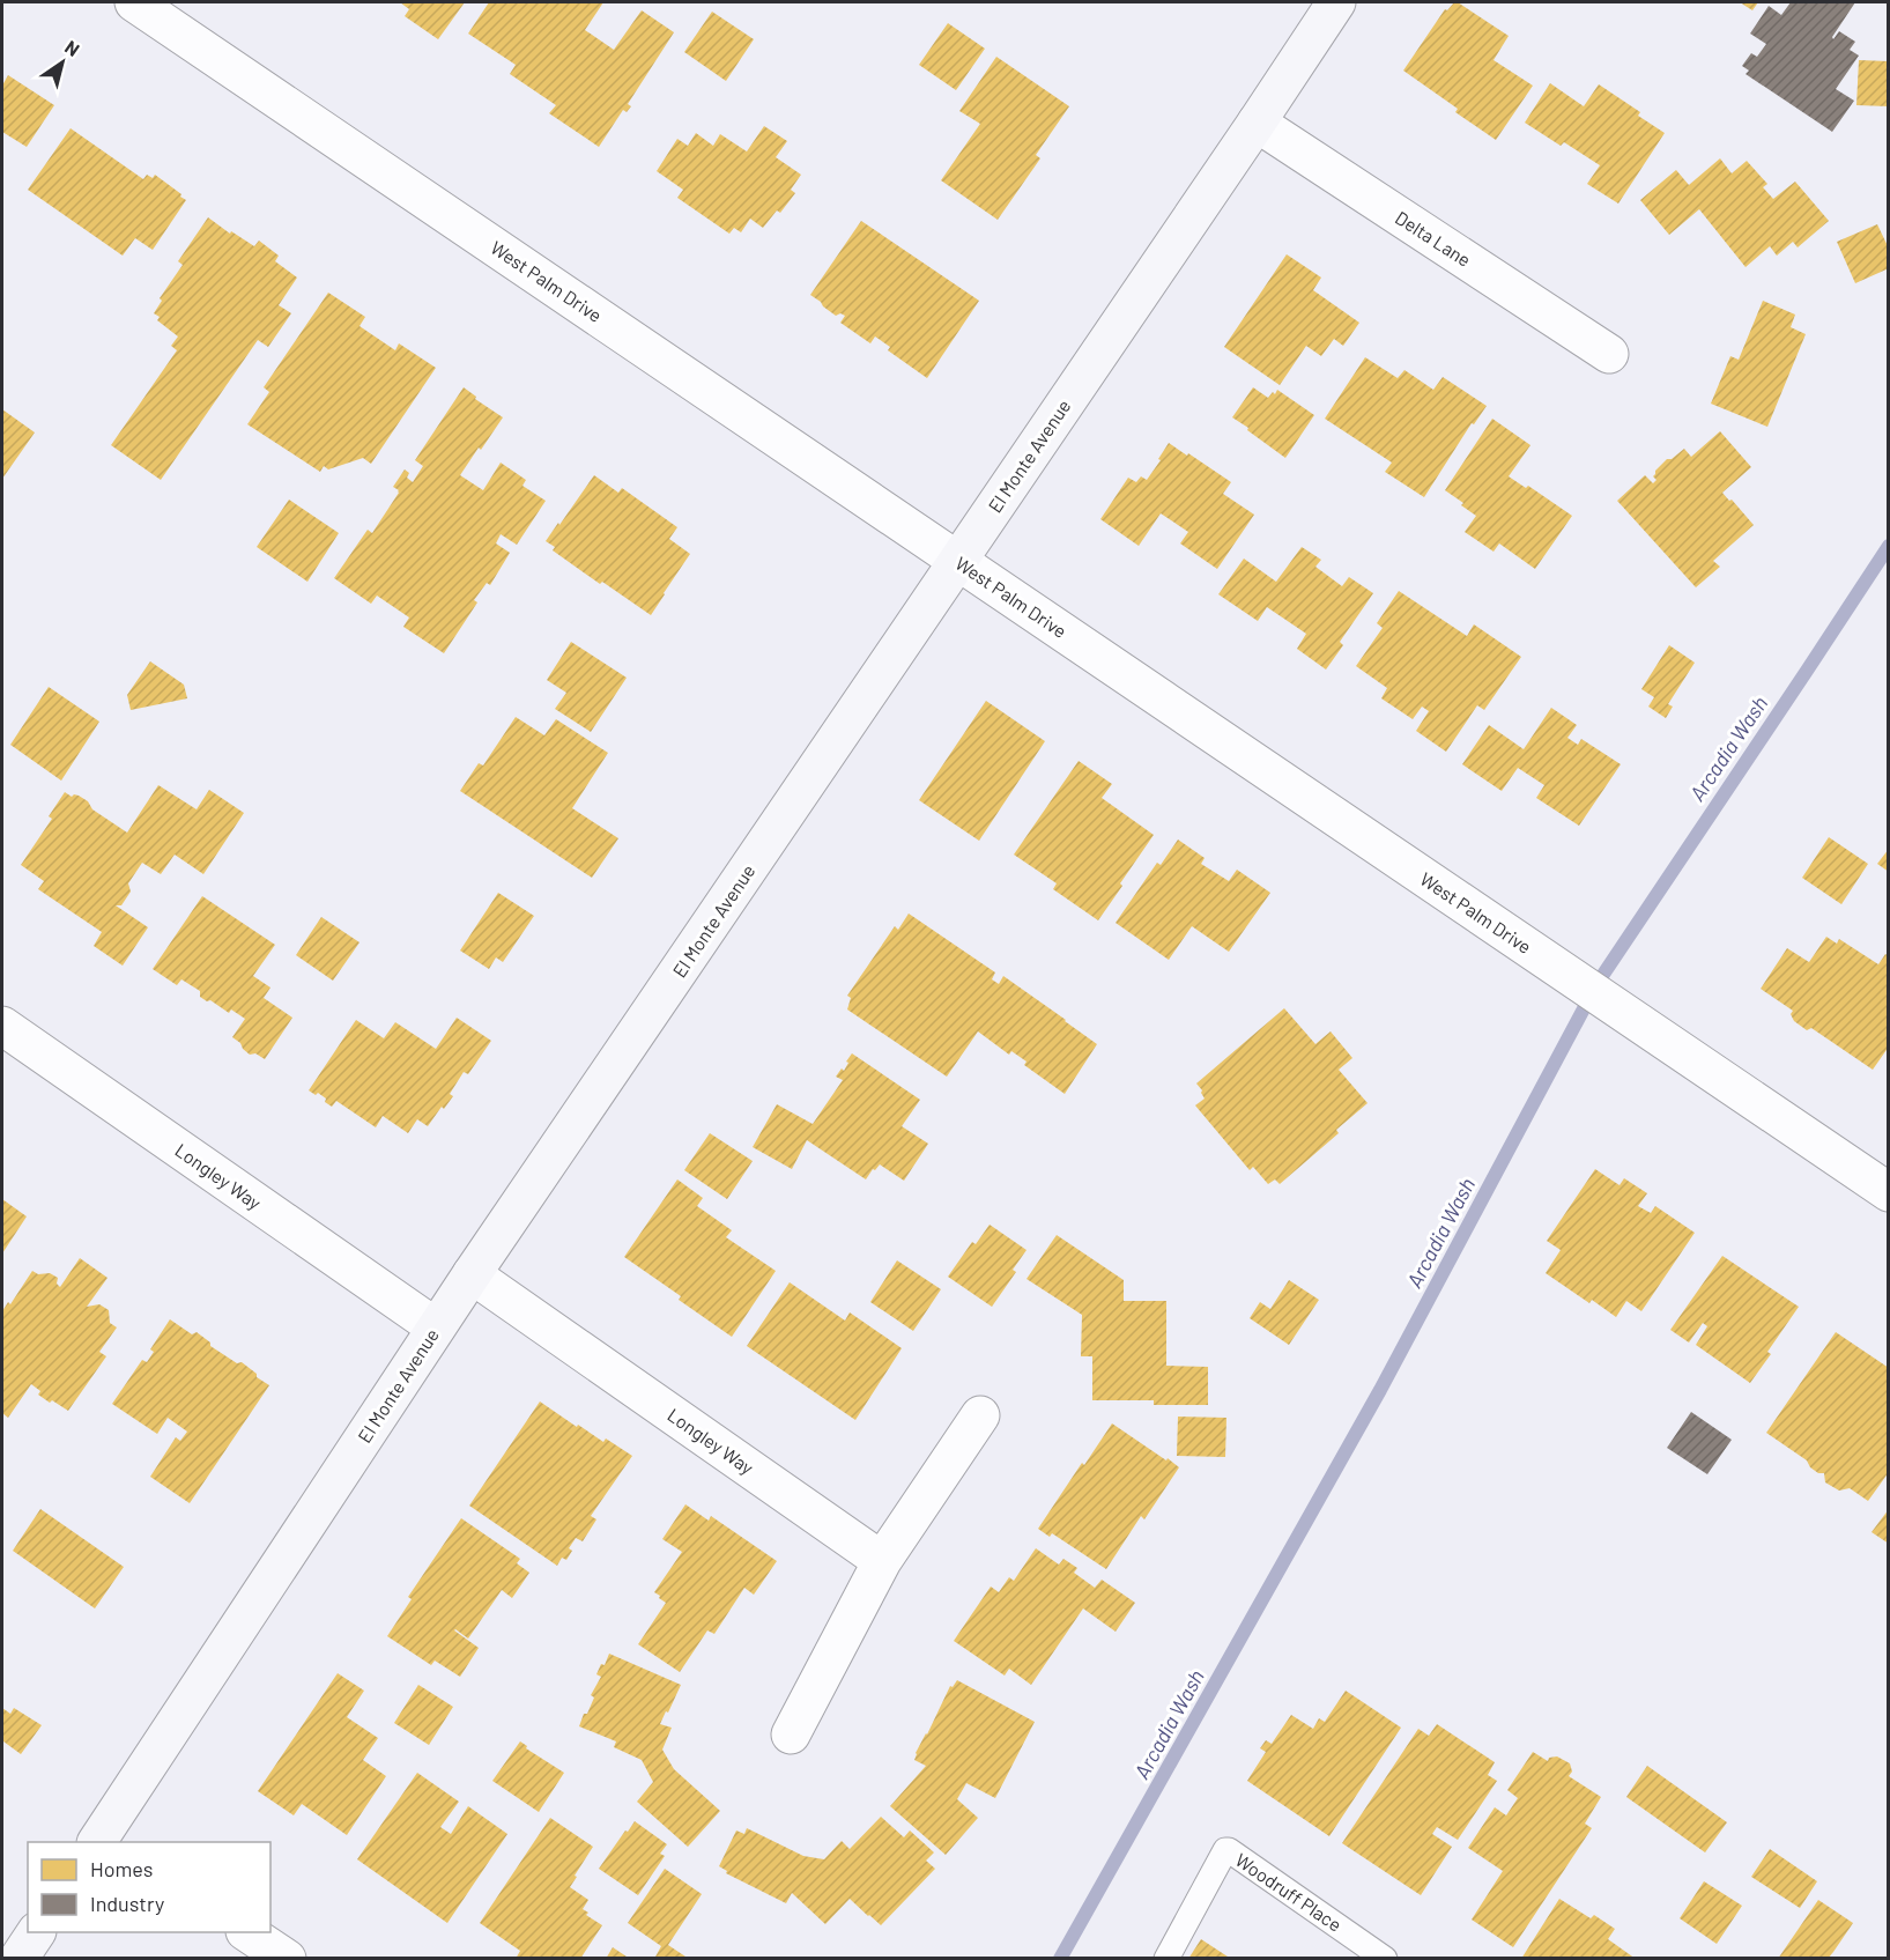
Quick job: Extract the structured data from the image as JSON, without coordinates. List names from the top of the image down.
{
  "streets": {
    "street": [
      "Delta Lane",
      "West Palm Drive",
      "El Monte Avenue",
      "Longley Way"
    ],
    "lane": ["Woodruff Place"]
  },
  "crossings": [
    ["Delta Lane", "El Monte Avenue"],
    ["West Palm Drive", "El Monte Avenue"],
    ["El Monte Avenue", "Longley Way"]
  ],
  "water": ["Arcadia Wash"],
  "legend": ["Homes", "Industry"],
  "north": "top right"
}
